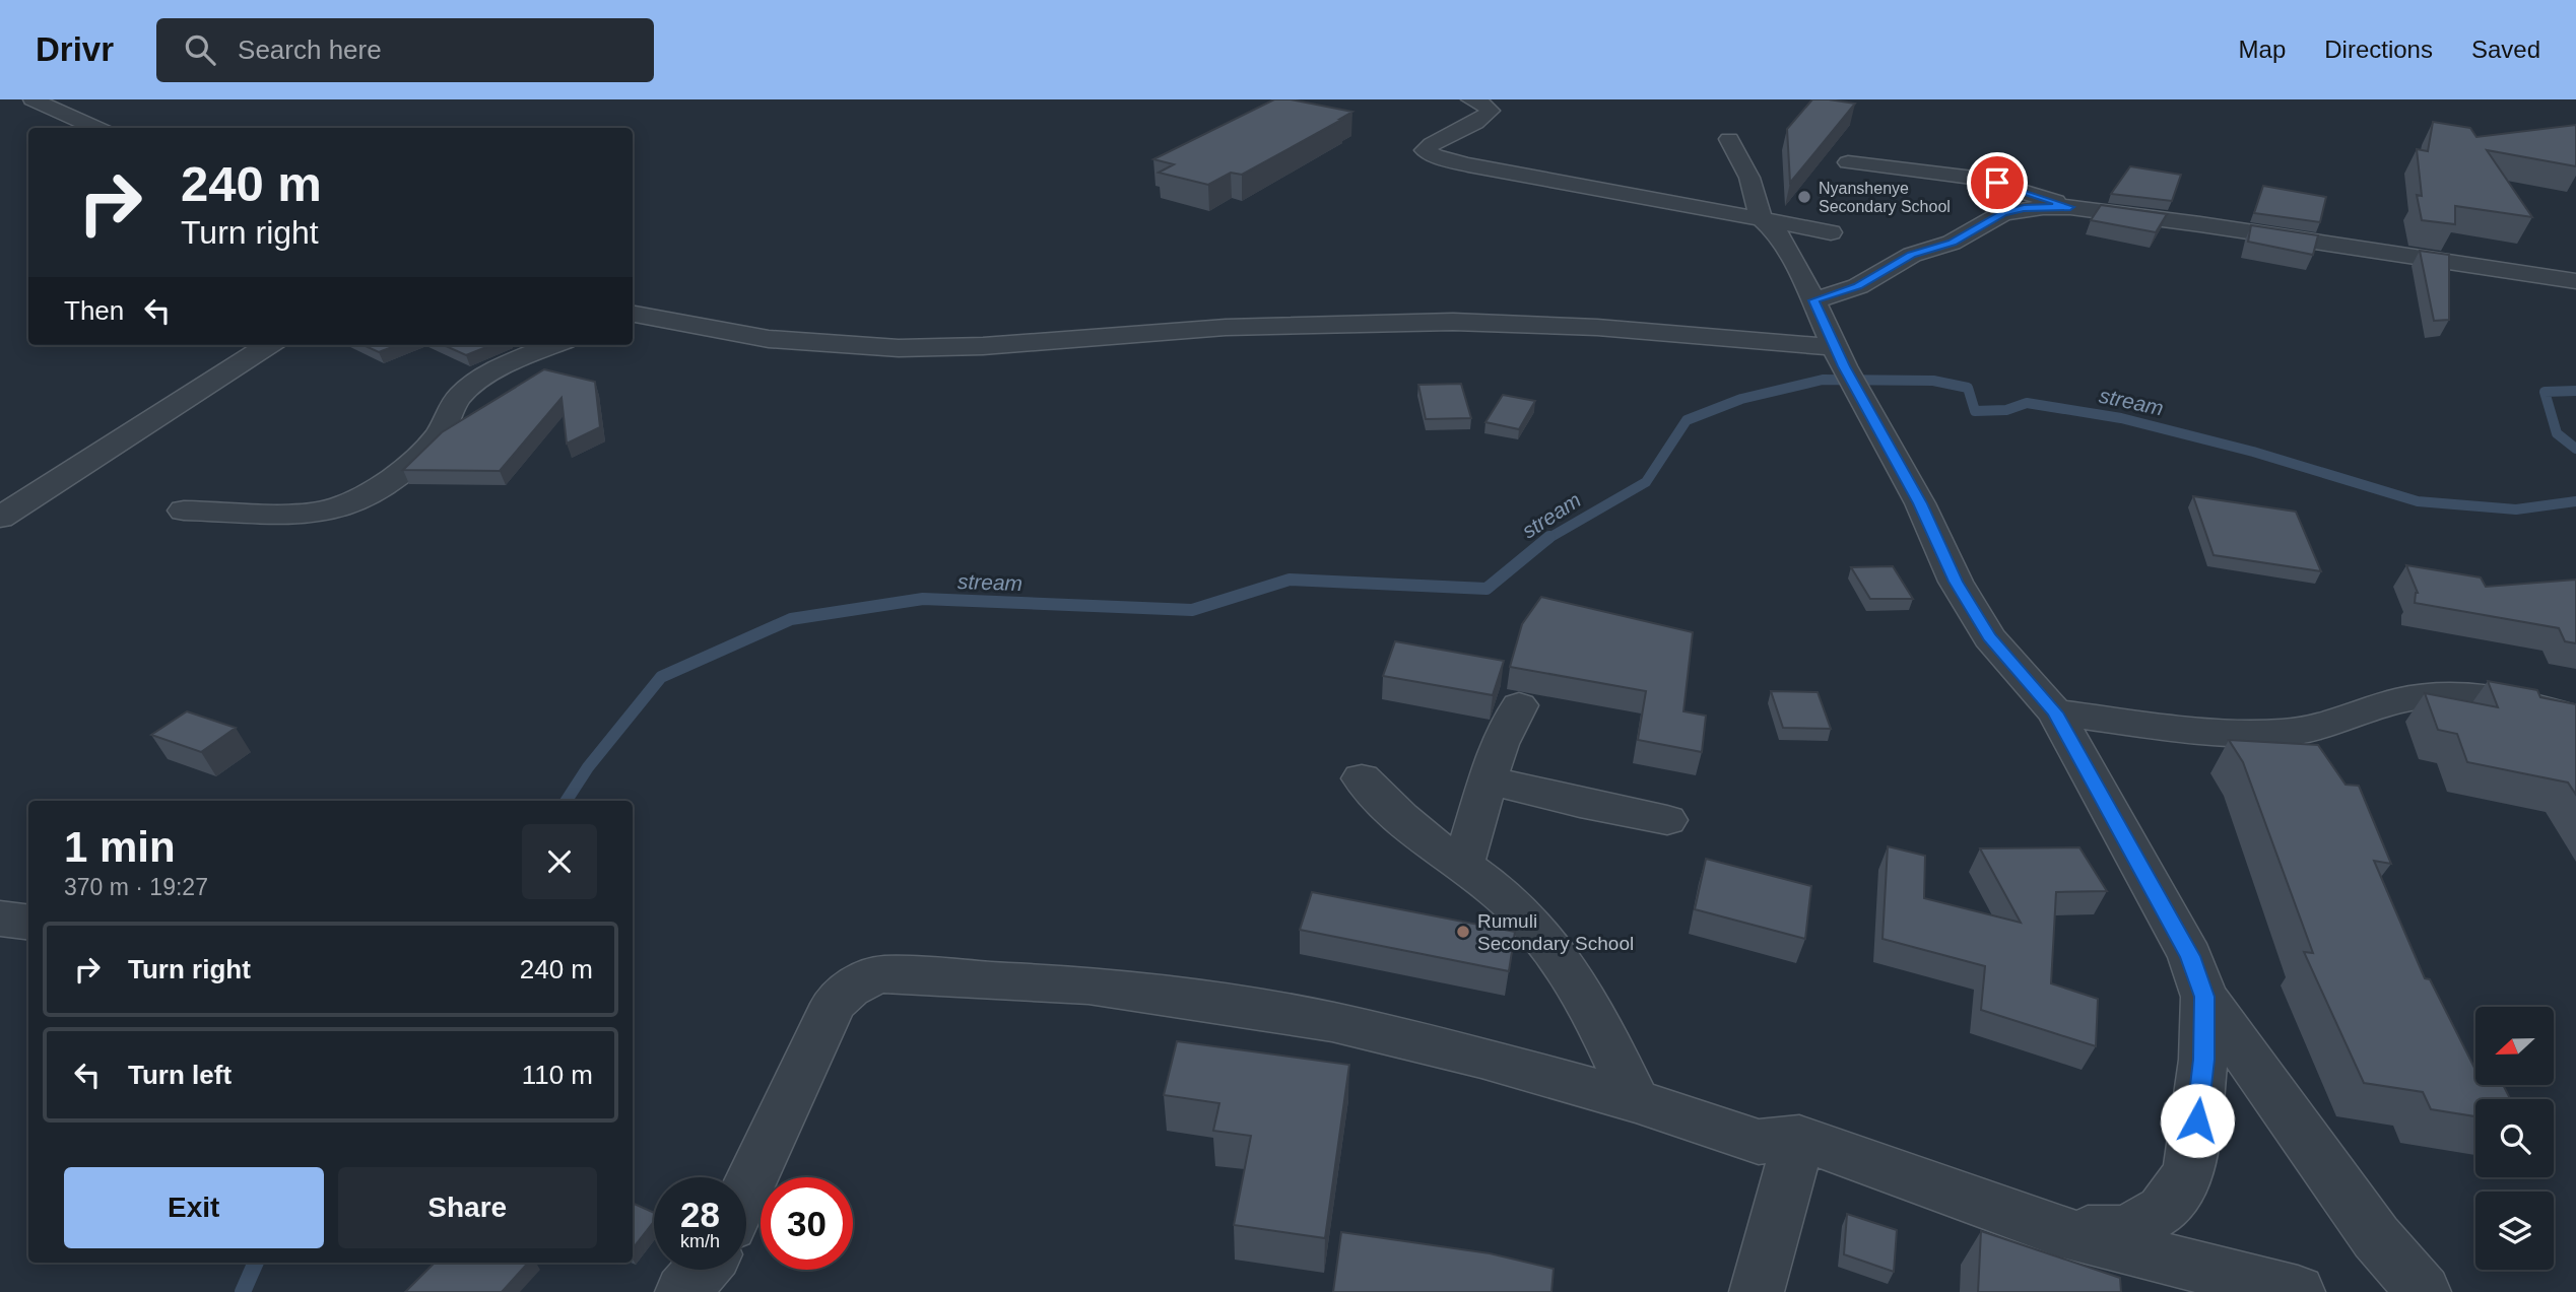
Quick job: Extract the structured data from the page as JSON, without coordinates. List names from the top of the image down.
{
  "water": ["stream"],
  "places": ["Nyanshenye Secondary School", "Rumuli Secondary School"],
  "north": "left",
  "page": {
    "header": "Drivr",
    "search": "Search here",
    "nav": ["Map", "Directions", "Saved"],
    "turn": ["240 m", "Turn right"],
    "then": "Then",
    "heading": ["1 min", "370 m · 19:27"],
    "list": [
      {
        "name": "Turn right",
        "value": "240 m"
      },
      {
        "name": "Turn left",
        "value": "110 m"
      }
    ],
    "buttons": ["Exit", "Share"],
    "speed": "28 km/h",
    "limit": "30"
  }
}
